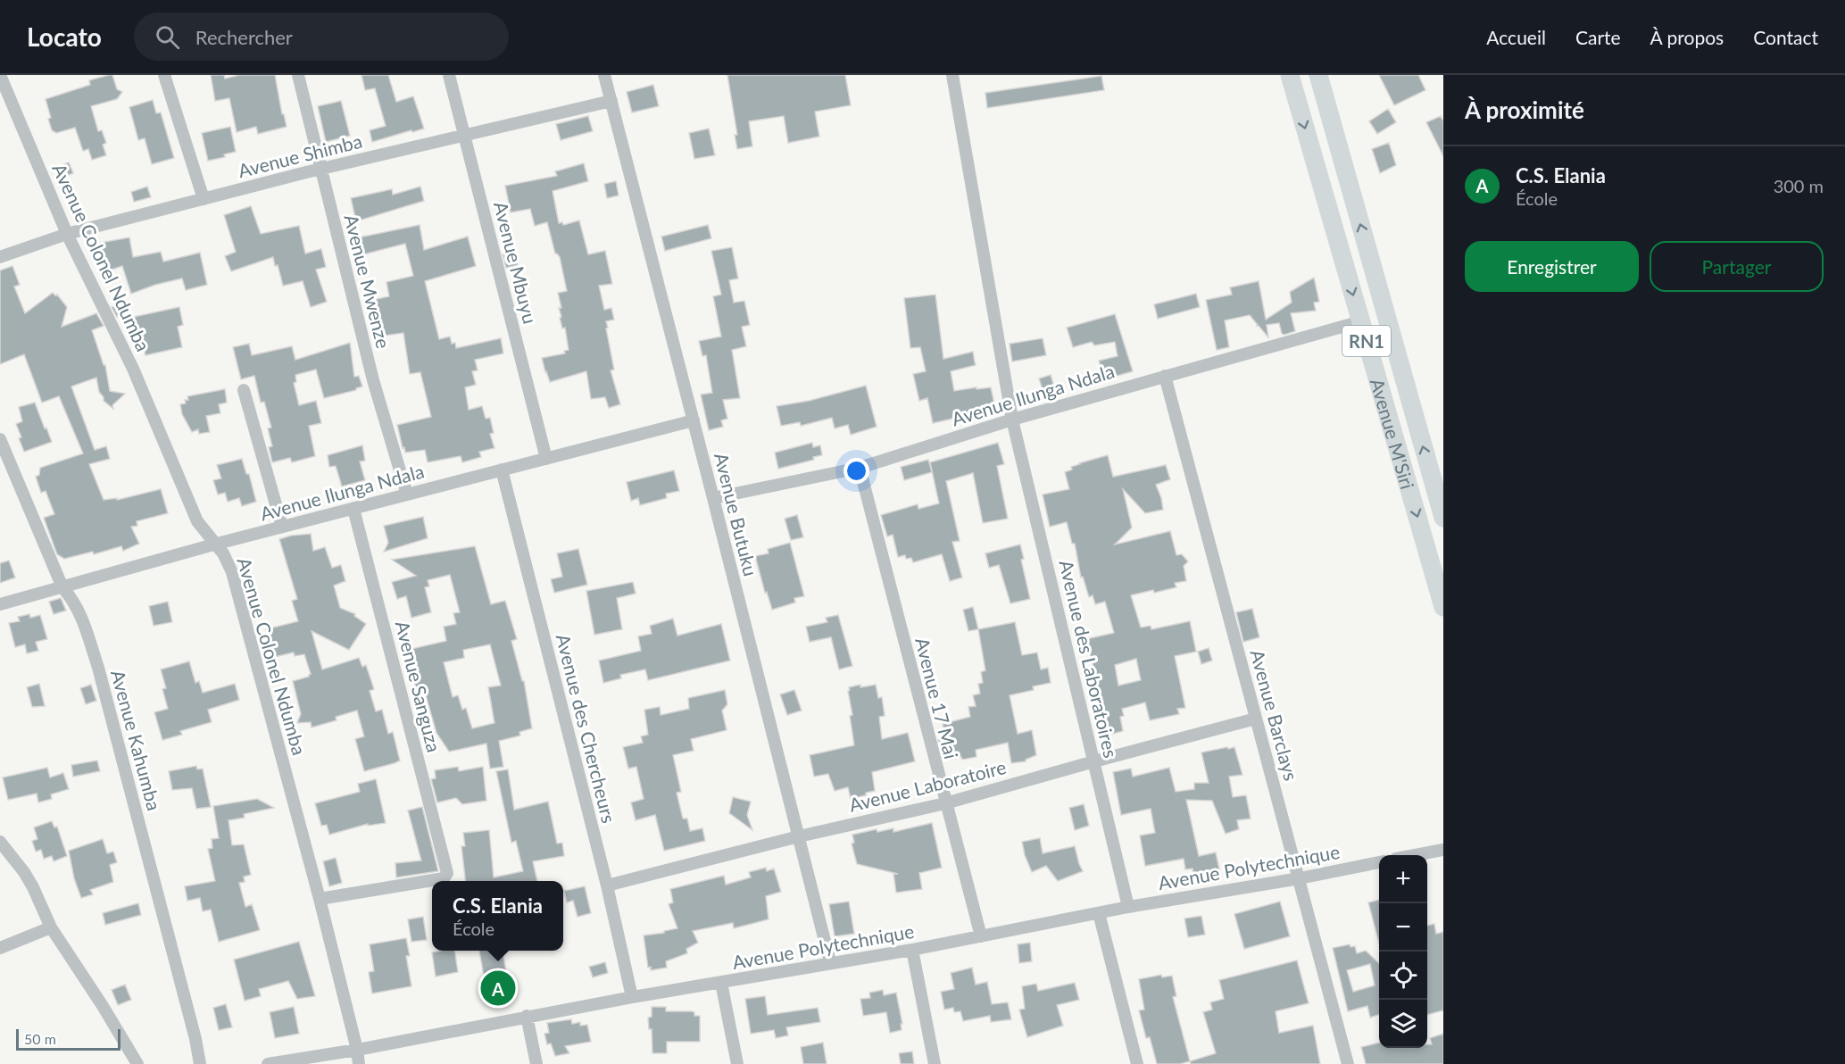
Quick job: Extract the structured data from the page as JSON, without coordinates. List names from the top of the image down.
{
  "streets": {
    "highway": ["RN1", "Avenue M'Siri"],
    "street": [
      "Avenue Shimba",
      "Avenue Colonel Ndumba",
      "Avenue Mbuyu",
      "Avenue Mwenze",
      "Avenue Ilunga Ndala",
      "Avenue Butuku",
      "Avenue des Laboratoires",
      "Avenue Sanguza",
      "Avenue 17 Mai",
      "Avenue Barclays",
      "Avenue des Chercheurs",
      "Avenue Kahumba",
      "Avenue Laboratoire",
      "Avenue Polytechnique"
    ]
  },
  "crossings": [
    ["Avenue Shimba", "Avenue Colonel Ndumba"],
    ["Avenue Shimba", "Avenue Mbuyu"],
    ["Avenue Shimba", "Avenue Mwenze"],
    ["Avenue Shimba", "Avenue Butuku"],
    ["Avenue Colonel Ndumba", "Avenue Ilunga Ndala"],
    ["Avenue Colonel Ndumba", "Avenue Sanguza"],
    ["Avenue Colonel Ndumba", "Avenue Polytechnique"],
    ["Avenue Mbuyu", "Avenue Ilunga Ndala"],
    ["Avenue Mwenze", "Avenue Ilunga Ndala"],
    ["Avenue Ilunga Ndala", "Avenue M'Siri"],
    ["Avenue Ilunga Ndala", "Avenue Butuku"],
    ["Avenue Ilunga Ndala", "Avenue des Laboratoires"],
    ["Avenue Ilunga Ndala", "Avenue Sanguza"],
    ["Avenue Ilunga Ndala", "Avenue 17 Mai"],
    ["Avenue Ilunga Ndala", "Avenue Barclays"],
    ["Avenue Ilunga Ndala", "Avenue des Chercheurs"],
    ["Avenue Ilunga Ndala", "Avenue Kahumba"],
    ["Avenue Butuku", "Avenue Laboratoire"],
    ["Avenue Butuku", "Avenue Polytechnique"],
    ["Avenue des Laboratoires", "Avenue Laboratoire"],
    ["Avenue des Laboratoires", "Avenue Polytechnique"],
    ["Avenue 17 Mai", "Avenue Laboratoire"],
    ["Avenue 17 Mai", "Avenue Polytechnique"],
    ["Avenue Barclays", "Avenue Laboratoire"],
    ["Avenue Barclays", "Avenue Polytechnique"],
    ["Avenue des Chercheurs", "Avenue Laboratoire"],
    ["Avenue des Chercheurs", "Avenue Polytechnique"]
  ],
  "scale_bar": "50 m",
  "page": {
    "header": "Locato",
    "search": "Rechercher",
    "nav": [
      "Accueil",
      "Carte",
      "À propos",
      "Contact"
    ],
    "heading": "À proximité",
    "list": [
      {
        "mark": "A",
        "name": "C.S. Elania",
        "note": "École",
        "value": "300 m"
      }
    ],
    "buttons": ["Enregistrer", "Partager"],
    "map_buttons": ["+", "−"],
    "popup": ["C.S. Elania", "École"],
    "pins": "A",
    "scale": "50 m"
  }
}
